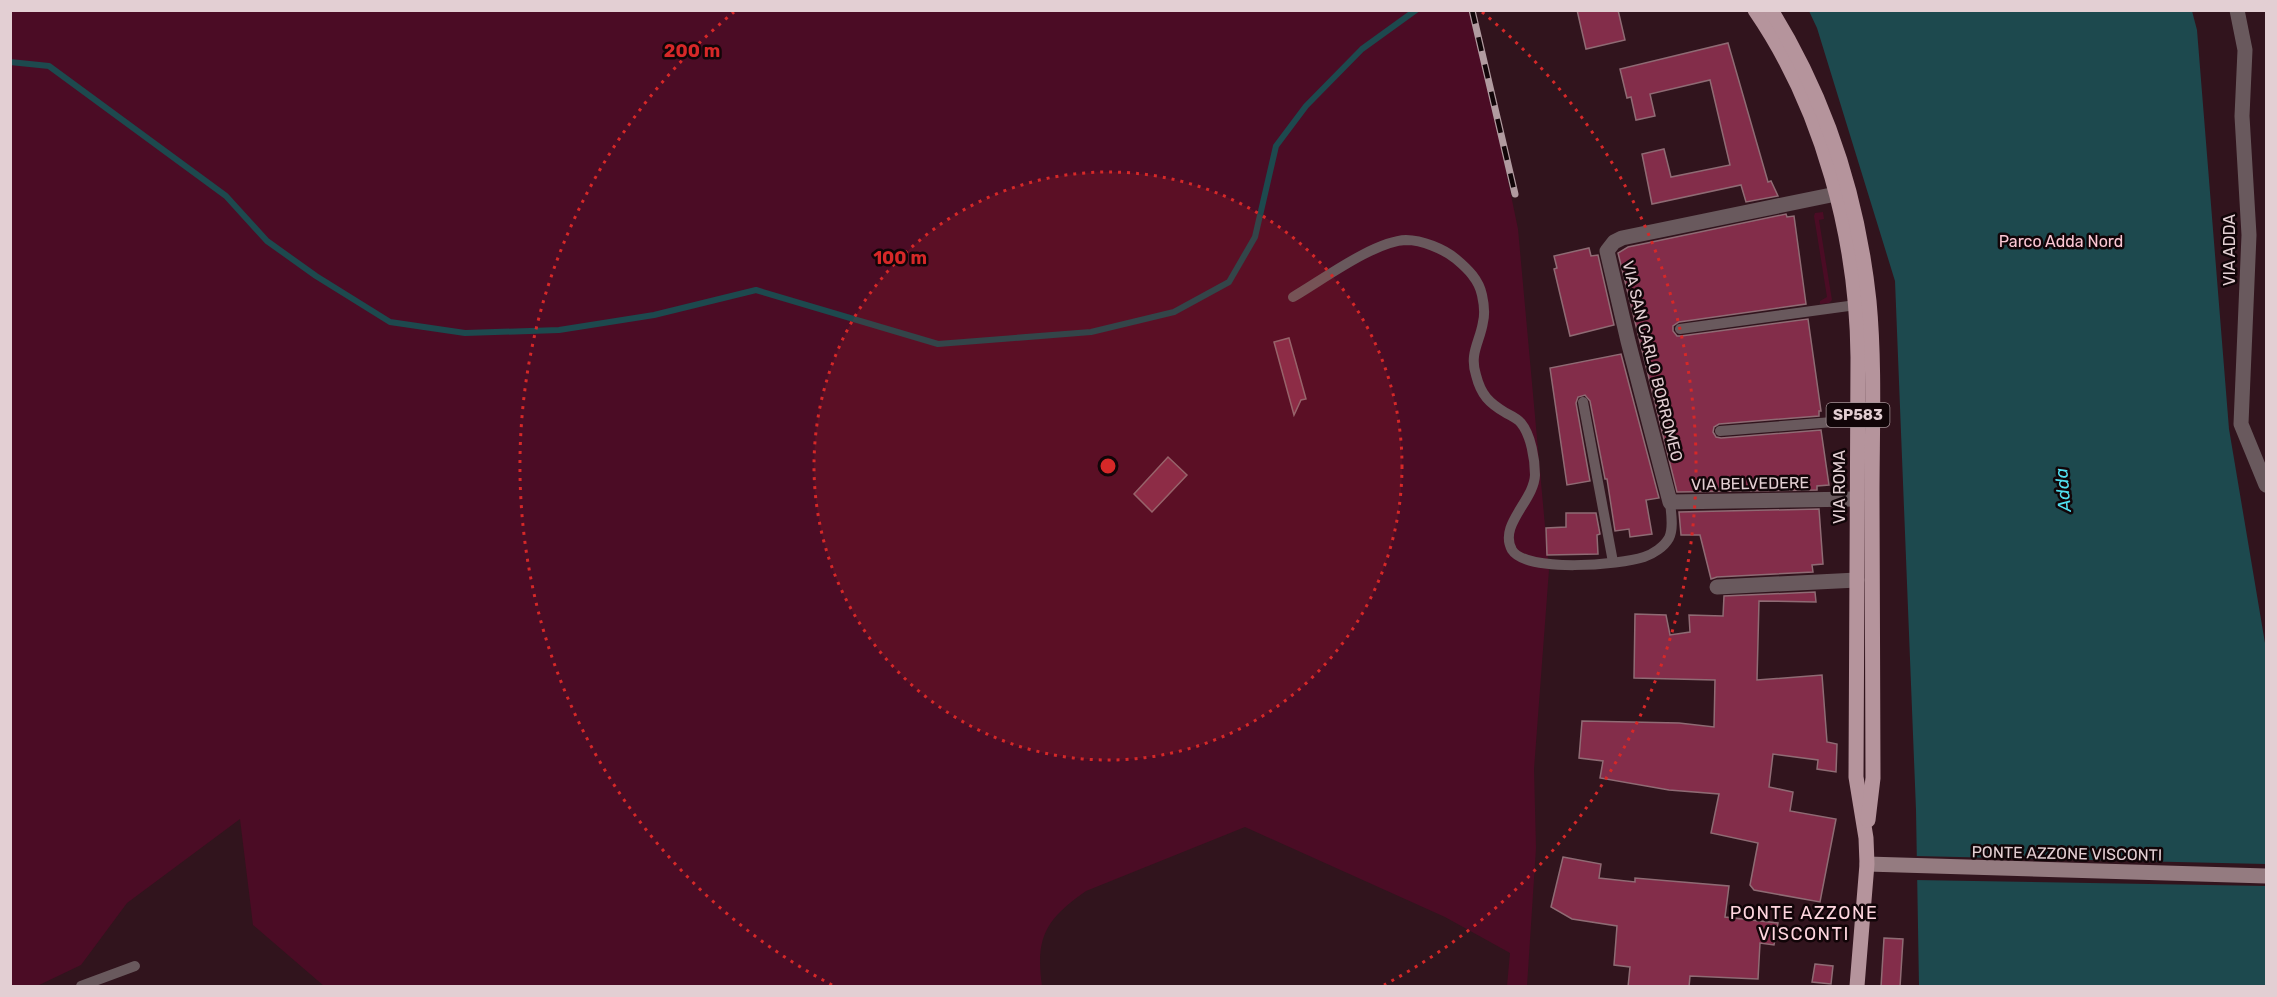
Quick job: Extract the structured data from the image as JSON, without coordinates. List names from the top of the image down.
{
  "streets": {
    "main road": ["SP583", "VIA ROMA"],
    "street": [
      "VIA ADDA",
      "VIA SAN CARLO BORROMEO",
      "VIA BELVEDERE",
      "PONTE AZZONE VISCONTI"
    ]
  },
  "crossings": [
    ["VIA SAN CARLO BORROMEO", "VIA BELVEDERE"],
    ["VIA SAN CARLO BORROMEO", "VIA ROMA"],
    ["VIA BELVEDERE", "VIA ROMA"],
    ["VIA ROMA", "PONTE AZZONE VISCONTI"]
  ],
  "districts": ["PONTE AZZONE VISCONTI"],
  "water": ["Adda"],
  "parks": ["Parco Adda Nord"],
  "rings": ["200 m", "100 m"]
}
